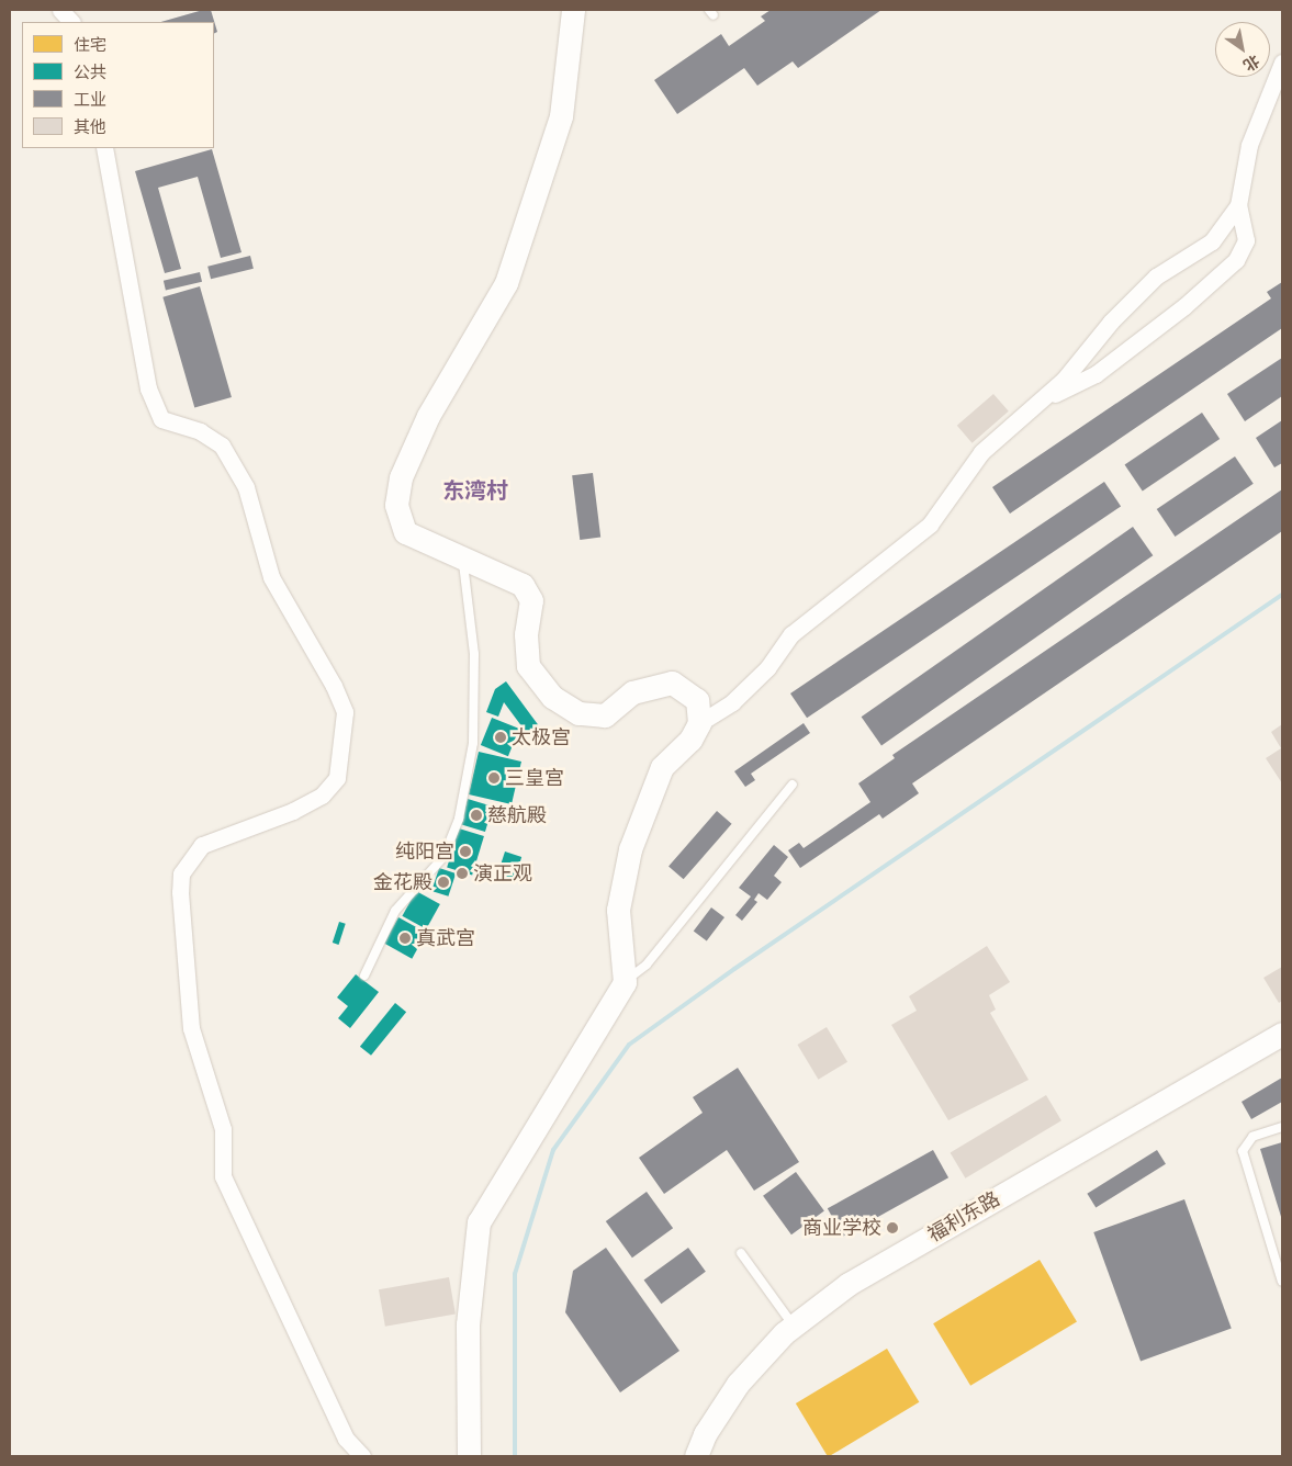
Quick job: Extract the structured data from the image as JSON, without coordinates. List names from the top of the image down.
{
  "streets": {
    "main road": ["福利东路"]
  },
  "districts": ["东湾村"],
  "places": [
    "太极宫",
    "三皇宫",
    "慈航殿",
    "纯阳宫",
    "演正观",
    "金花殿",
    "真武宫",
    "商业学校"
  ],
  "legend": [
    "住宅",
    "公共",
    "工业",
    "其他"
  ],
  "north": "bottom right"
}
